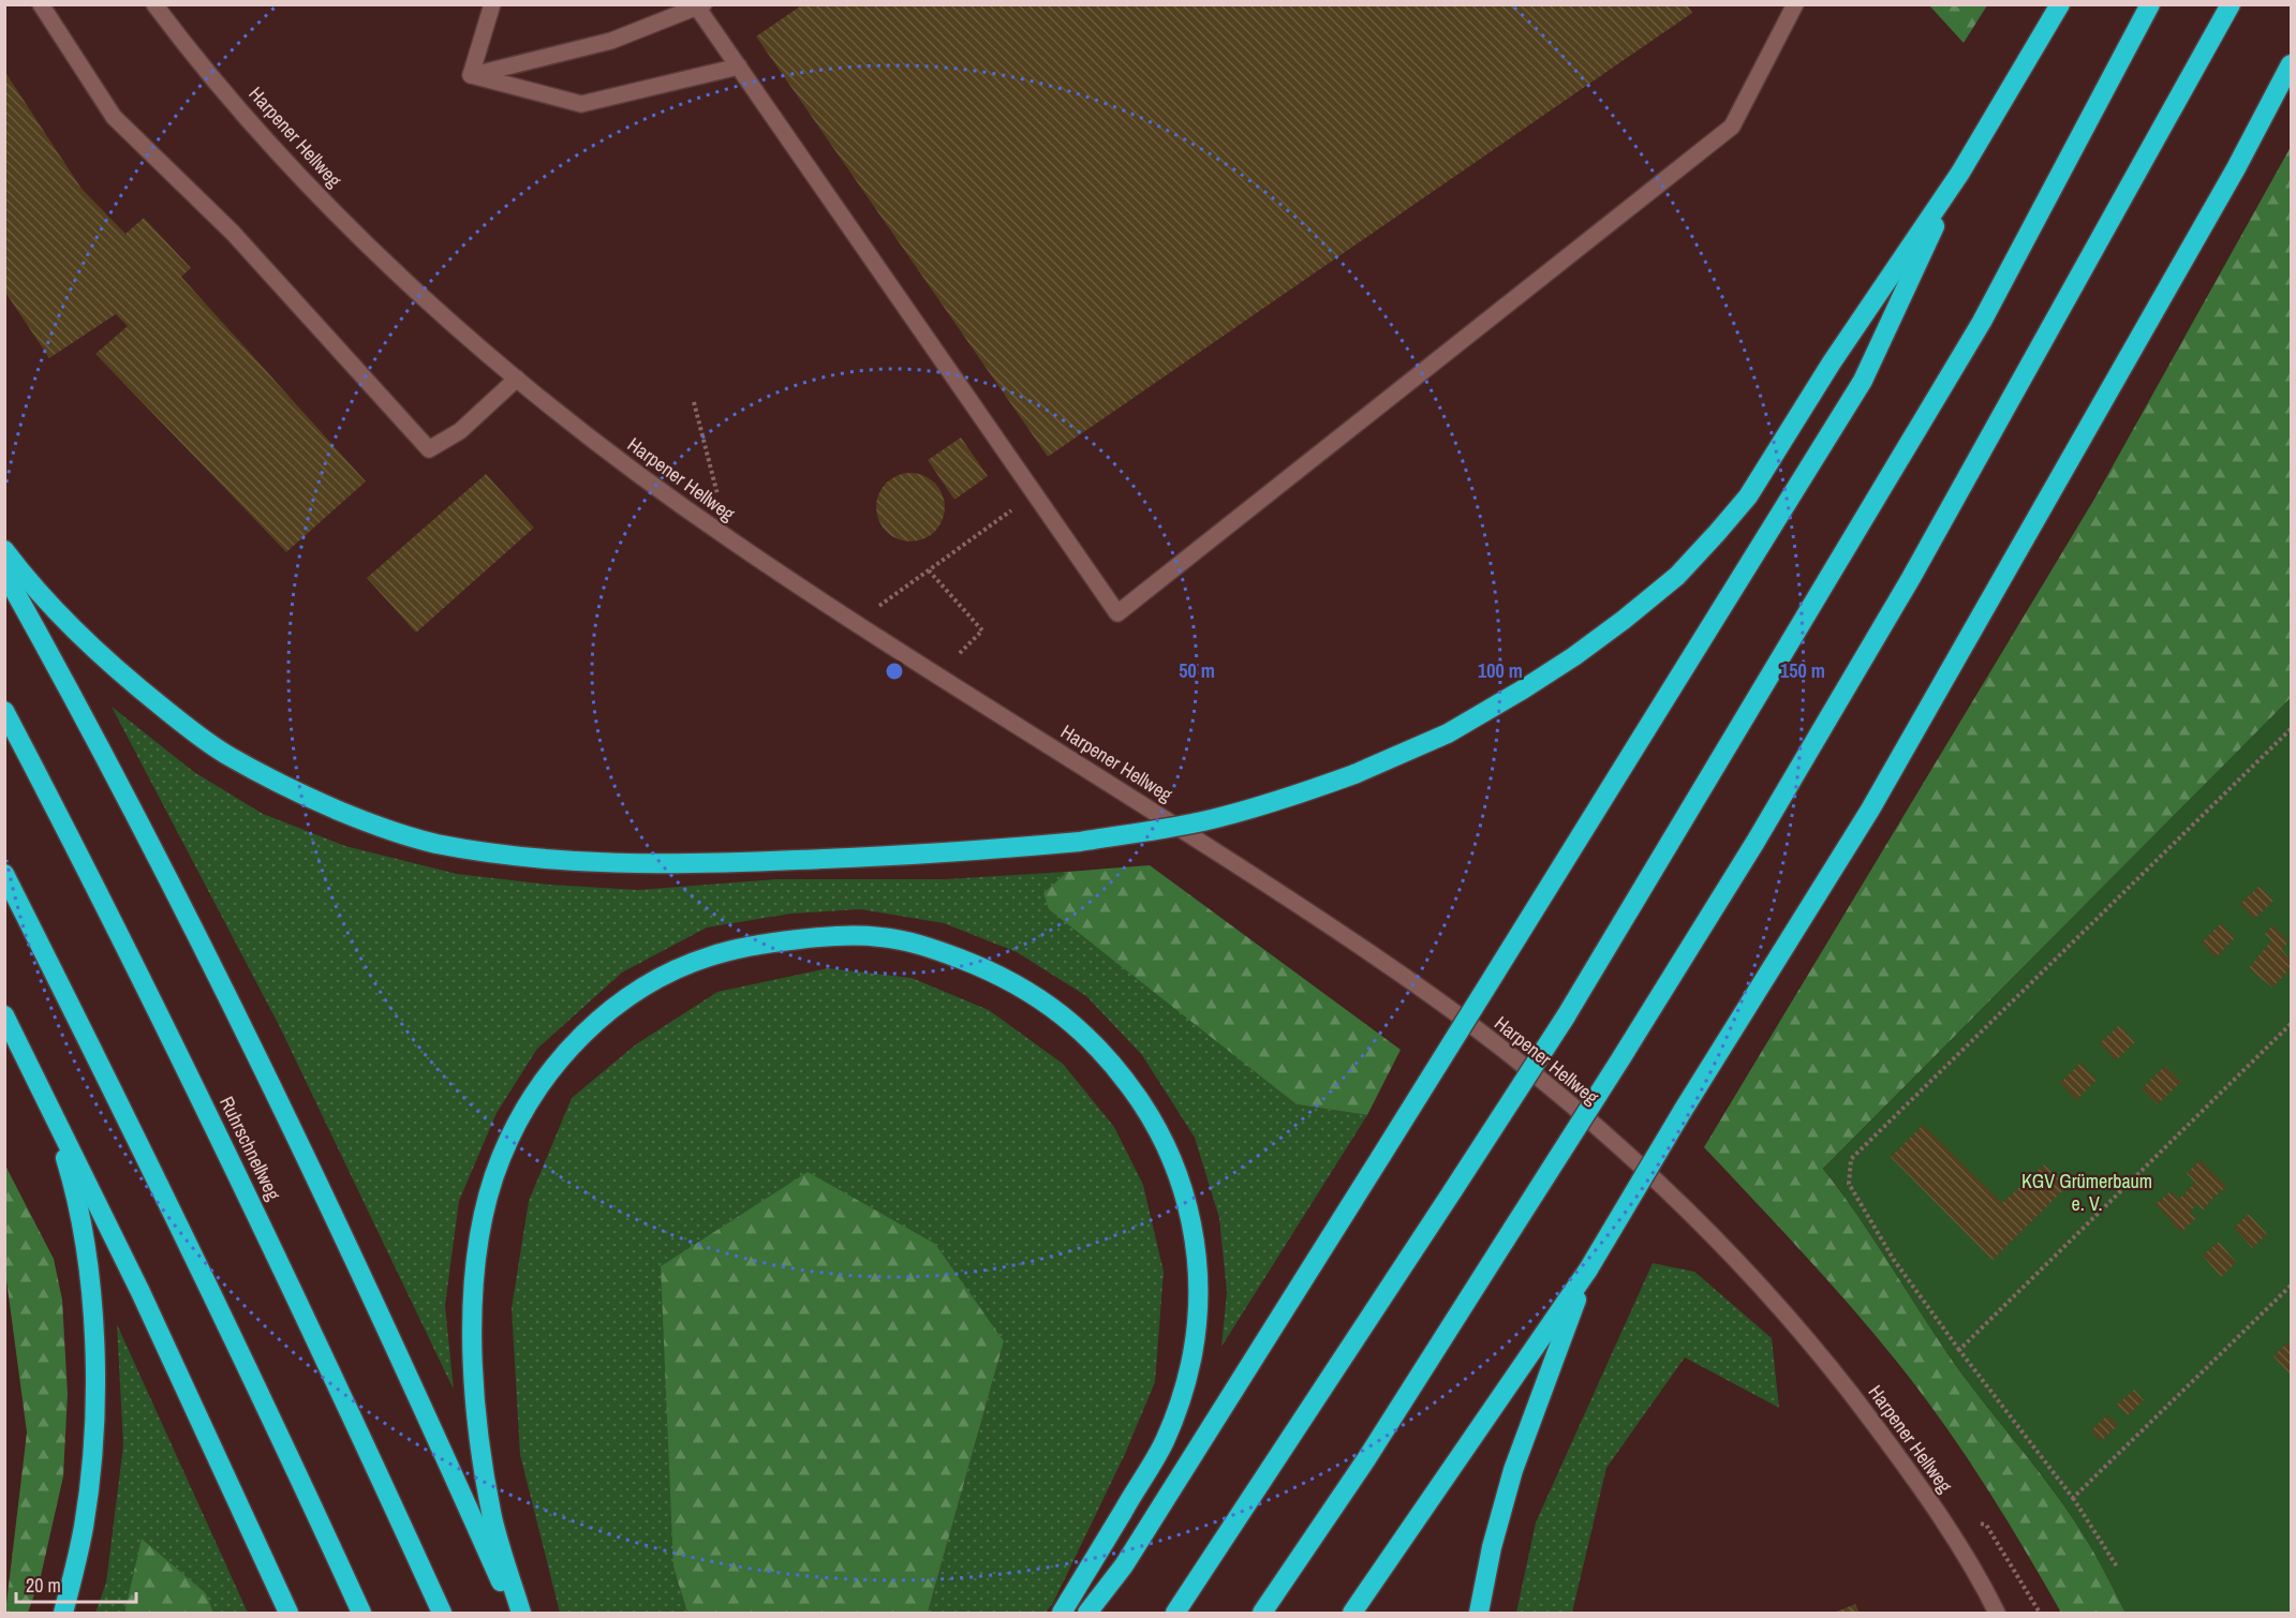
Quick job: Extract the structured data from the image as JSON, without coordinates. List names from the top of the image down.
{
  "streets": {
    "highway": ["Ruhrschnellweg"],
    "main road": ["Harpener Hellweg"]
  },
  "parks": ["KGV Grümerbaum e. V."],
  "scale_bar": "20 m",
  "rings": ["50 m", "100 m", "150 m"]
}
